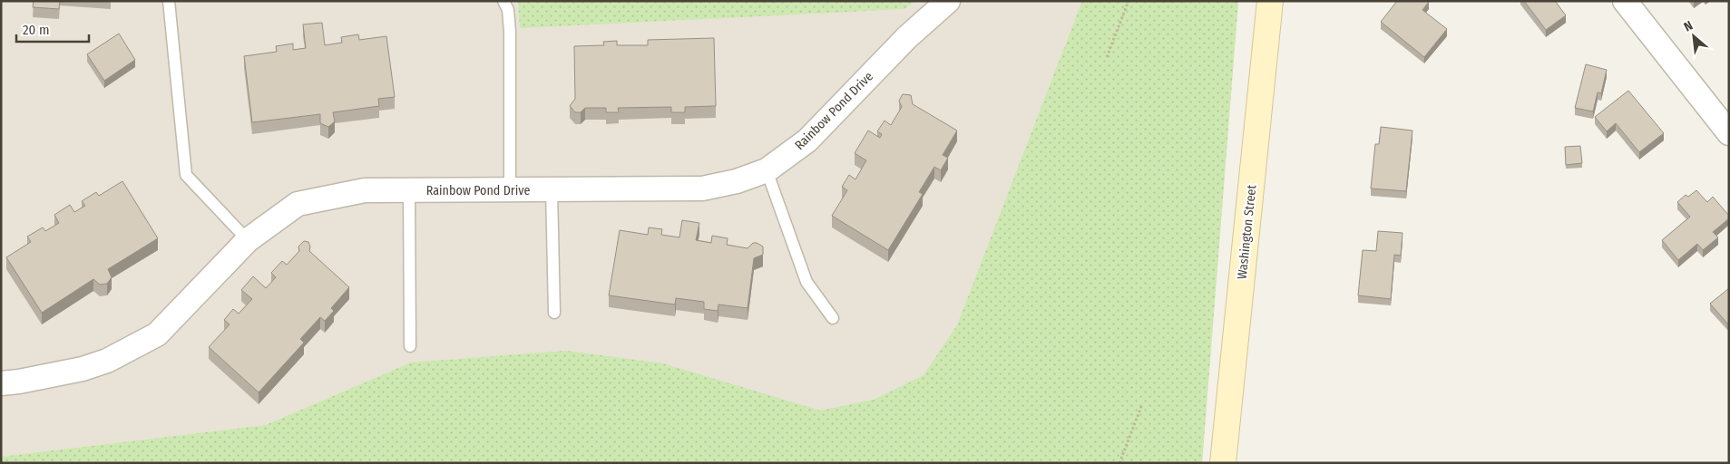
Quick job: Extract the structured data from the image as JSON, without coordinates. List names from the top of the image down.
{
  "streets": {
    "main road": ["Washington Street"],
    "street": ["Rainbow Pond Drive"]
  },
  "scale_bar": "20 m",
  "north": "top left"
}
